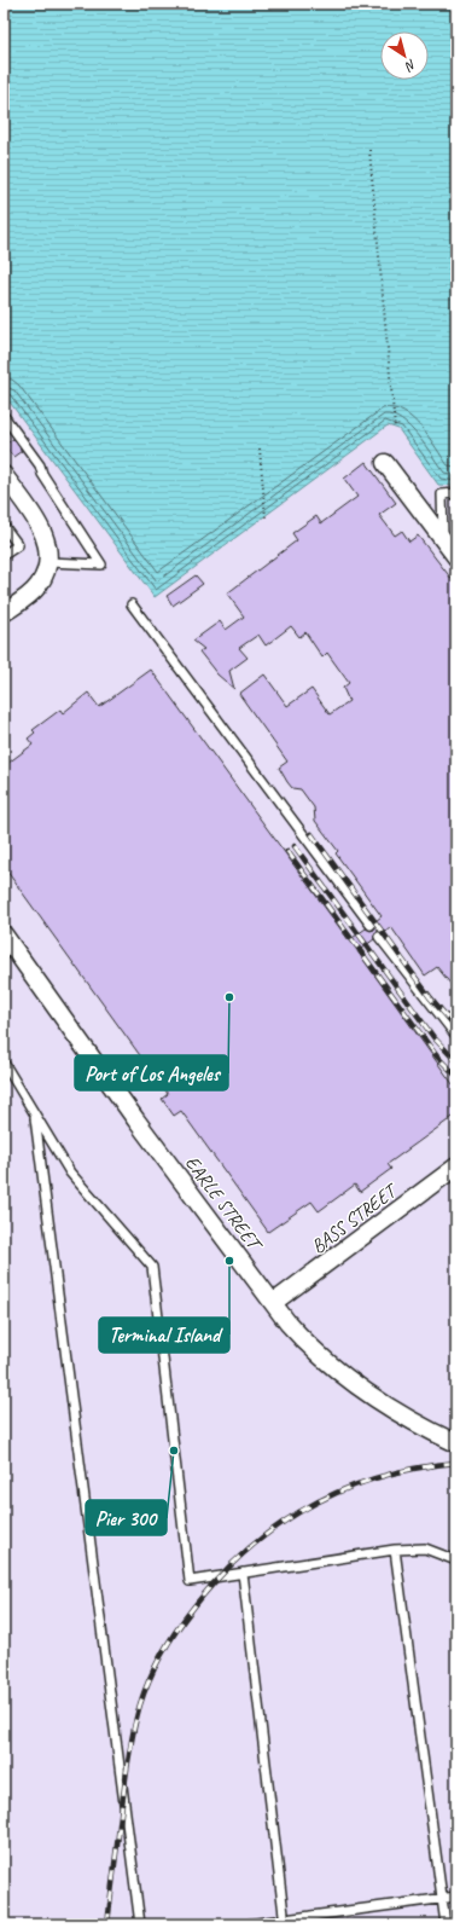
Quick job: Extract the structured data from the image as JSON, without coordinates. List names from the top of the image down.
{
  "streets": {
    "street": ["EARLE STREET", "BASS STREET"]
  },
  "crossings": [
    ["EARLE STREET", "BASS STREET"]
  ],
  "places": ["Port of Los Angeles", "Terminal Island", "Pier 300"],
  "north": "bottom right"
}
